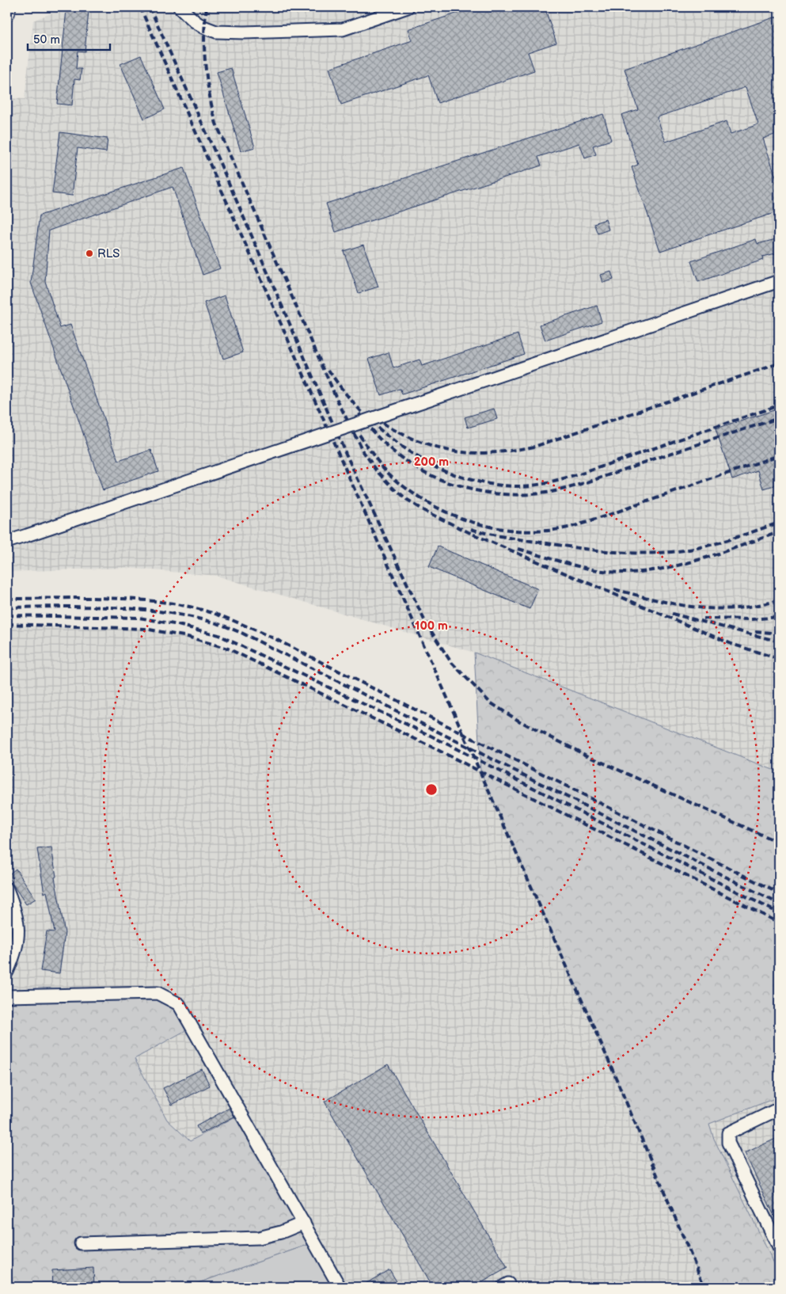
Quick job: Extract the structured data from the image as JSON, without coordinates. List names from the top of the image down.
{
  "places": ["RLS"],
  "scale_bar": "50 m",
  "rings": ["200 m", "100 m"]
}
